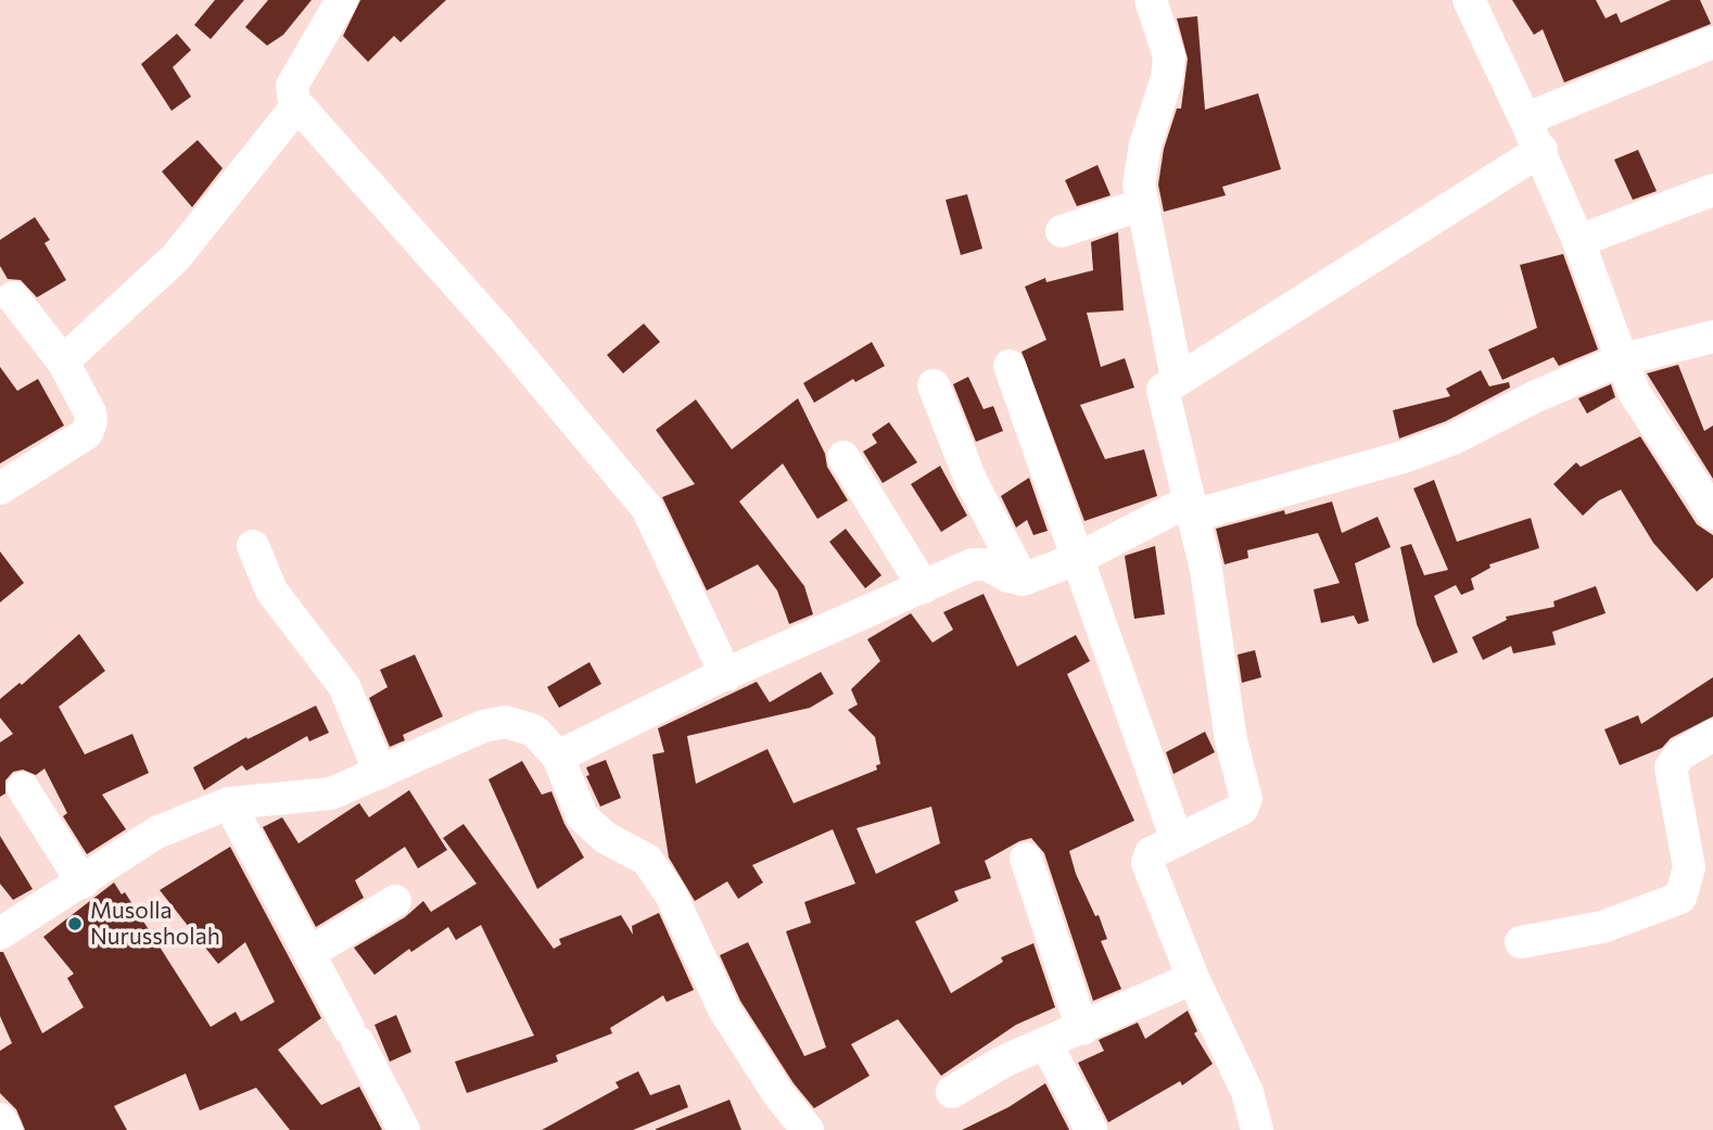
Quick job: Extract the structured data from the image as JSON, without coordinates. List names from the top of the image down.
{
  "places": ["Musolla Nurussholah"]
}
